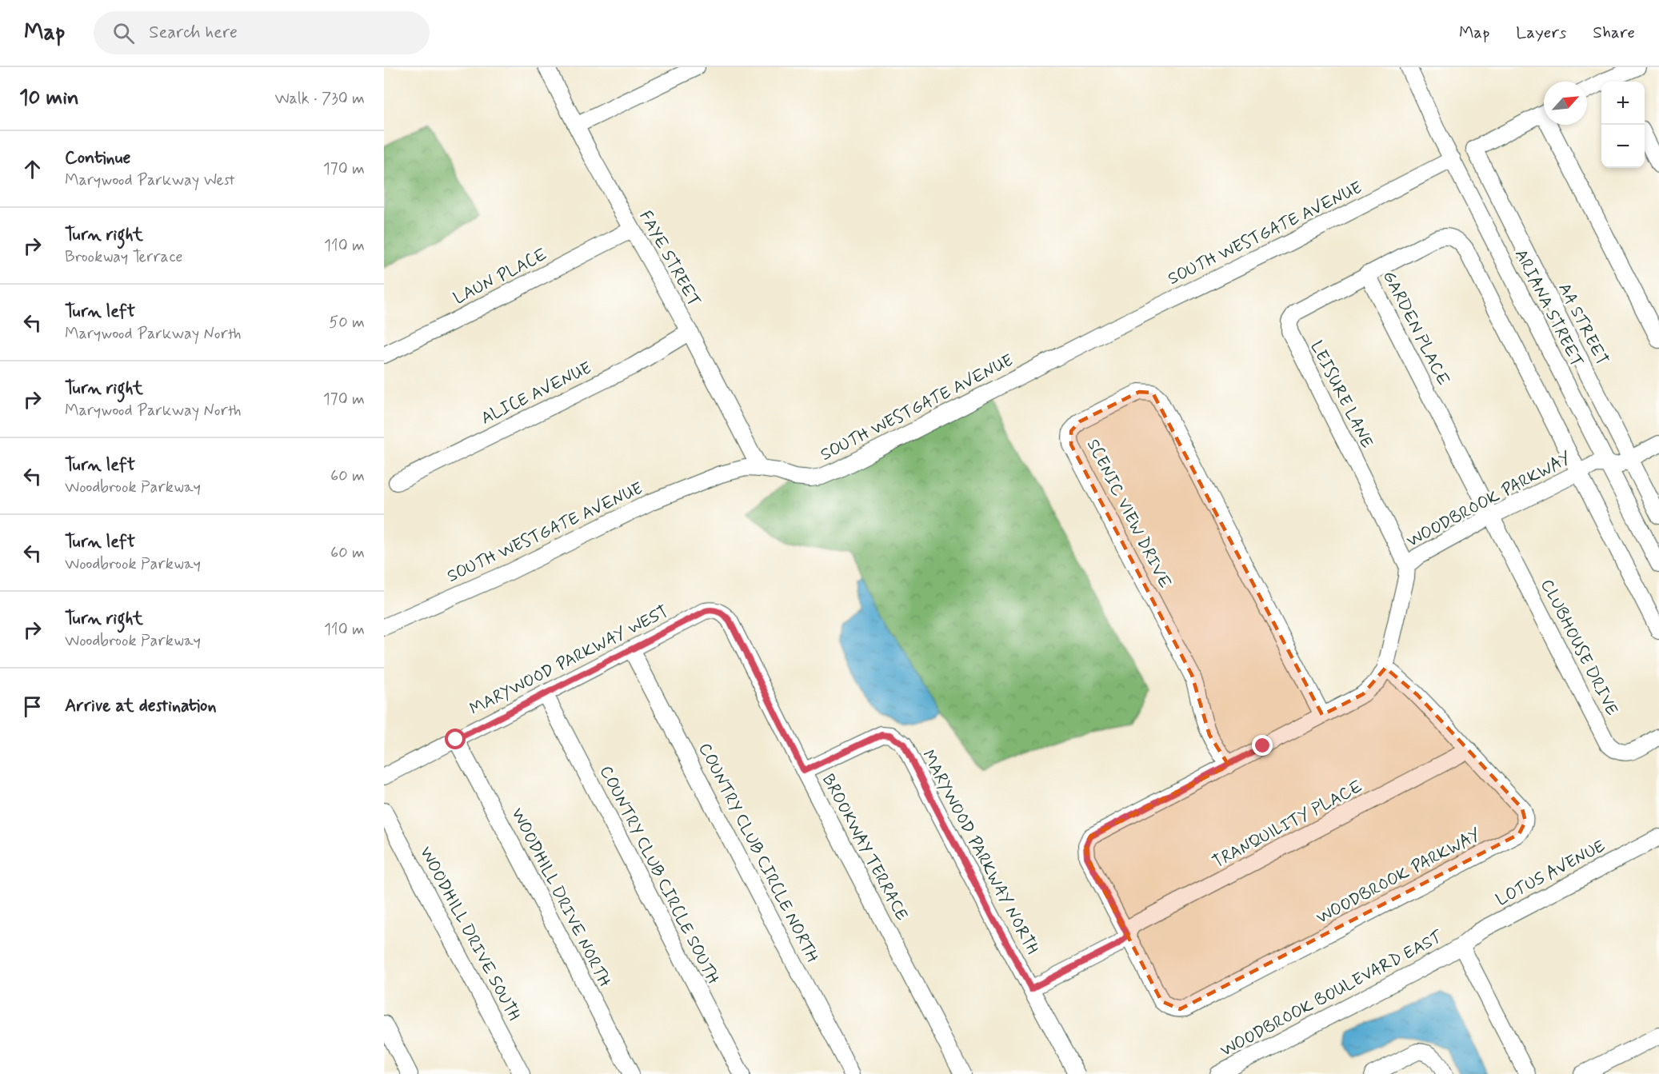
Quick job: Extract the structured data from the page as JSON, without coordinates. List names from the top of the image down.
{
  "streets": {
    "street": [
      "SOUTH WESTGATE AVENUE",
      "FAYE STREET",
      "LAUN PLACE",
      "ARIANA STREET",
      "AA STREET",
      "GARDEN PLACE",
      "ALICE AVENUE",
      "LEISURE LANE",
      "WOODBROOK PARKWAY",
      "SCENIC VIEW DRIVE",
      "CLUBHOUSE DRIVE",
      "MARYWOOD PARKWAY WEST",
      "TRANQUILITY PLACE",
      "BROOKWAY TERRACE",
      "MARYWOOD PARKWAY NORTH",
      "COUNTRY CLUB CIRCLE NORTH",
      "LOTUS AVENUE",
      "COUNTRY CLUB CIRCLE SOUTH",
      "WOODHILL DRIVE NORTH",
      "WOODHILL DRIVE SOUTH",
      "WOODBROOK BOULEVARD EAST"
    ]
  },
  "crossings": [
    ["SOUTH WESTGATE AVENUE", "FAYE STREET"],
    ["SOUTH WESTGATE AVENUE", "ARIANA STREET"],
    ["FAYE STREET", "LAUN PLACE"],
    ["FAYE STREET", "ALICE AVENUE"],
    ["ARIANA STREET", "WOODBROOK PARKWAY"],
    ["AA STREET", "WOODBROOK PARKWAY"],
    ["GARDEN PLACE", "LEISURE LANE"],
    ["GARDEN PLACE", "WOODBROOK PARKWAY"],
    ["GARDEN PLACE", "CLUBHOUSE DRIVE"],
    ["LEISURE LANE", "WOODBROOK PARKWAY"],
    ["WOODBROOK PARKWAY", "SCENIC VIEW DRIVE"],
    ["WOODBROOK PARKWAY", "CLUBHOUSE DRIVE"],
    ["WOODBROOK PARKWAY", "TRANQUILITY PLACE"],
    ["MARYWOOD PARKWAY WEST", "BROOKWAY TERRACE"],
    ["MARYWOOD PARKWAY WEST", "COUNTRY CLUB CIRCLE NORTH"],
    ["MARYWOOD PARKWAY WEST", "COUNTRY CLUB CIRCLE SOUTH"],
    ["MARYWOOD PARKWAY WEST", "WOODHILL DRIVE NORTH"],
    ["BROOKWAY TERRACE", "MARYWOOD PARKWAY NORTH"],
    ["LOTUS AVENUE", "WOODBROOK BOULEVARD EAST"]
  ],
  "north": "top right",
  "page": {
    "header": "Map",
    "search": "Search here",
    "nav": ["Map", "Layers", "Share"],
    "heading": ["10 min", "Walk · 730 m"],
    "map_buttons": ["+", "−"],
    "list": [
      ["Continue", "Marywood Parkway West", "170 m"],
      ["Turn right", "Brookway Terrace", "110 m"],
      ["Turn left", "Marywood Parkway North", "50 m"],
      ["Turn right", "Marywood Parkway North", "170 m"],
      ["Turn left", "Woodbrook Parkway", "60 m"],
      ["Turn left", "Woodbrook Parkway", "60 m"],
      ["Turn right", "Woodbrook Parkway", "110 m"],
      "Arrive at destination"
    ]
  }
}
